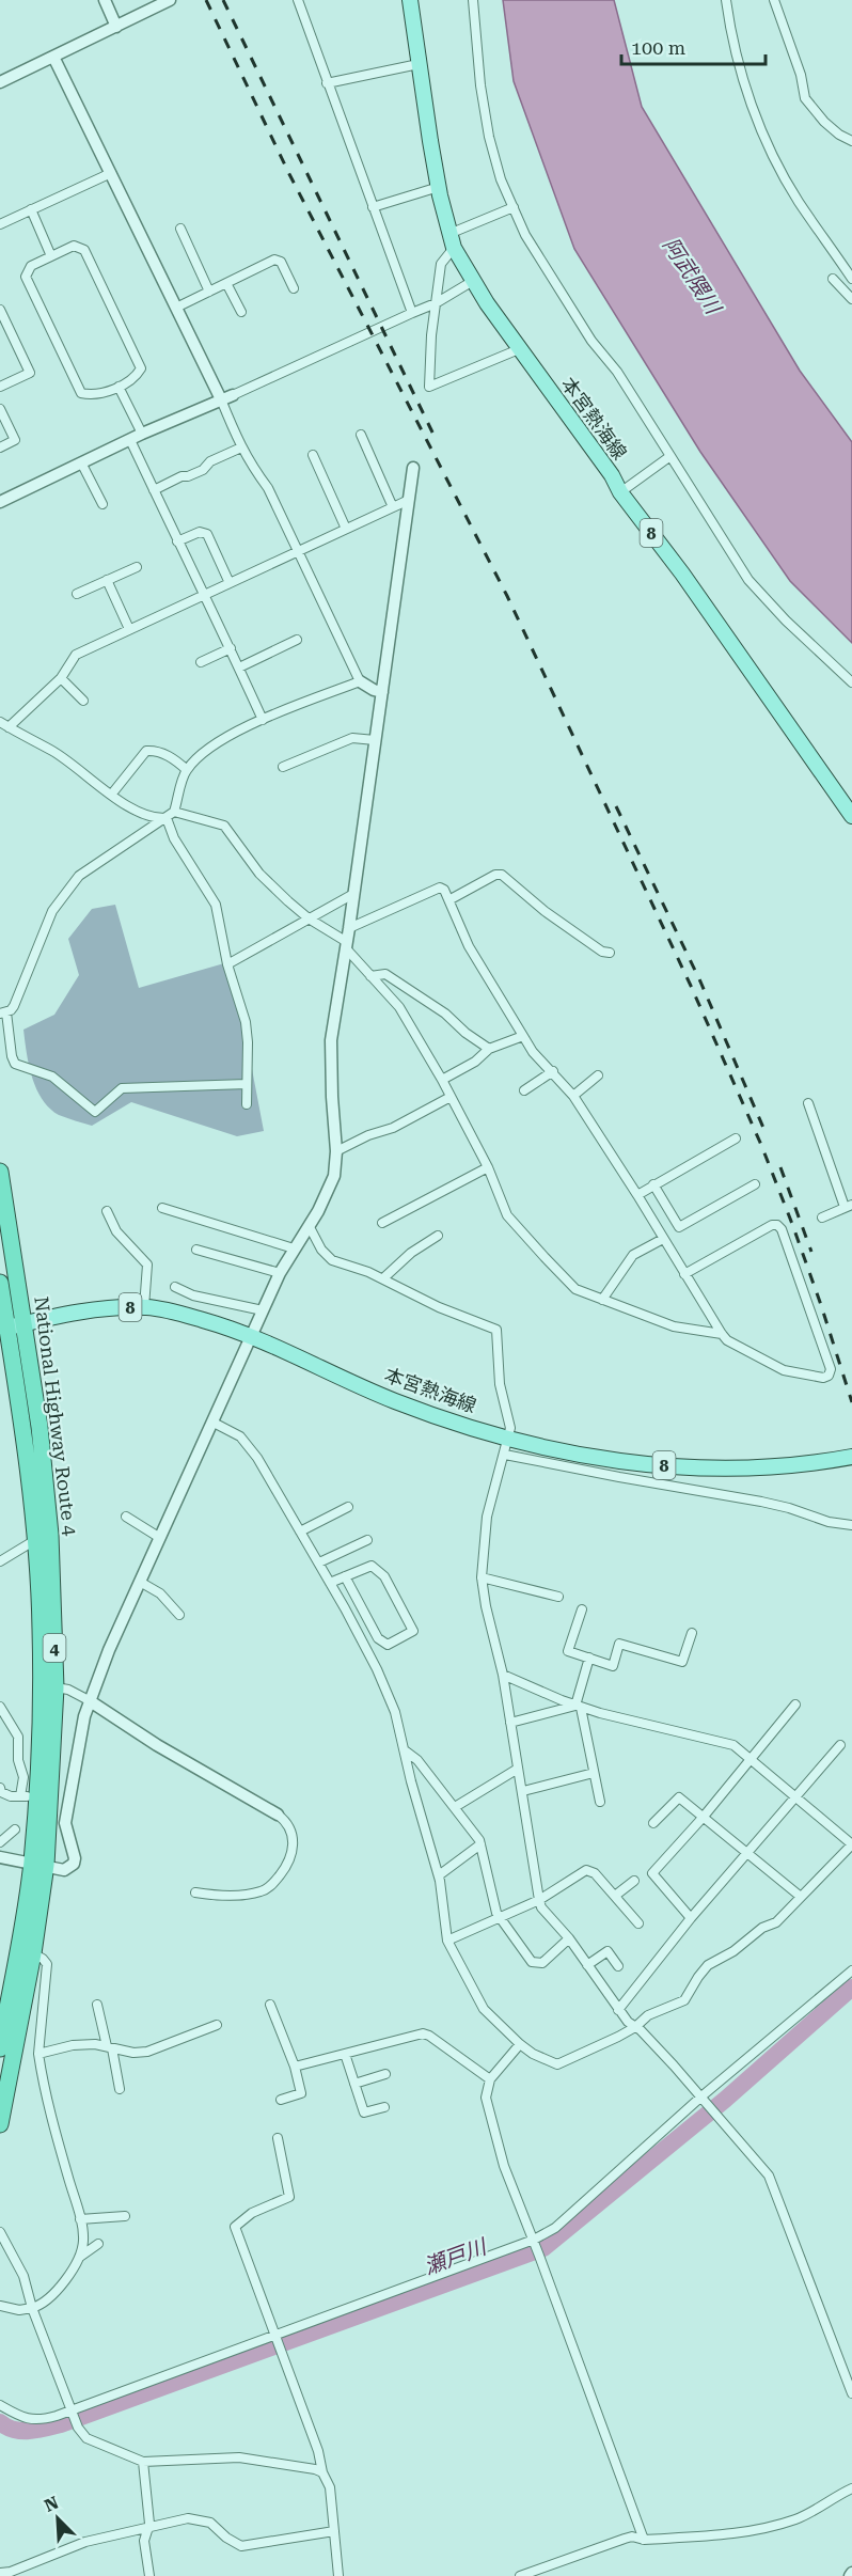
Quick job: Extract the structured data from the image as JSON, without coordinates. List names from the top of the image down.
{
  "streets": {
    "highway": ["National Highway Route 4", "4"],
    "main road": ["本宮熱海線", "8"]
  },
  "crossings": [
    ["本宮熱海線", "National Highway Route 4"]
  ],
  "water": ["阿武隈川", "瀬戸川"],
  "scale_bar": "100 m",
  "north": "top left"
}
